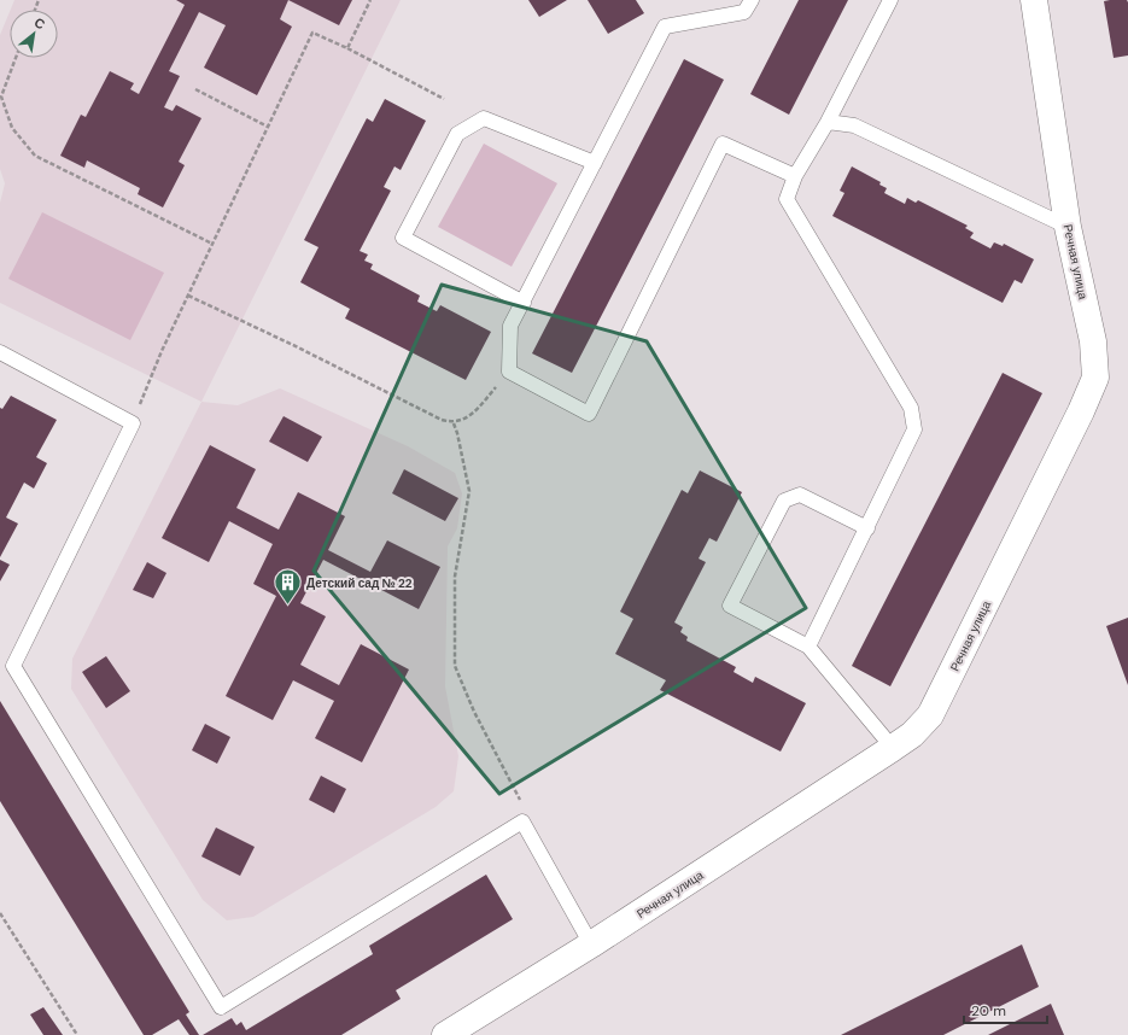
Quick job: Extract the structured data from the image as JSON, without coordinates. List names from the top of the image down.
{
  "streets": {
    "street": ["Речная улица"]
  },
  "places": {
    "building": ["Детский сад № 22"]
  },
  "scale_bar": "20 m",
  "north": "top right"
}
